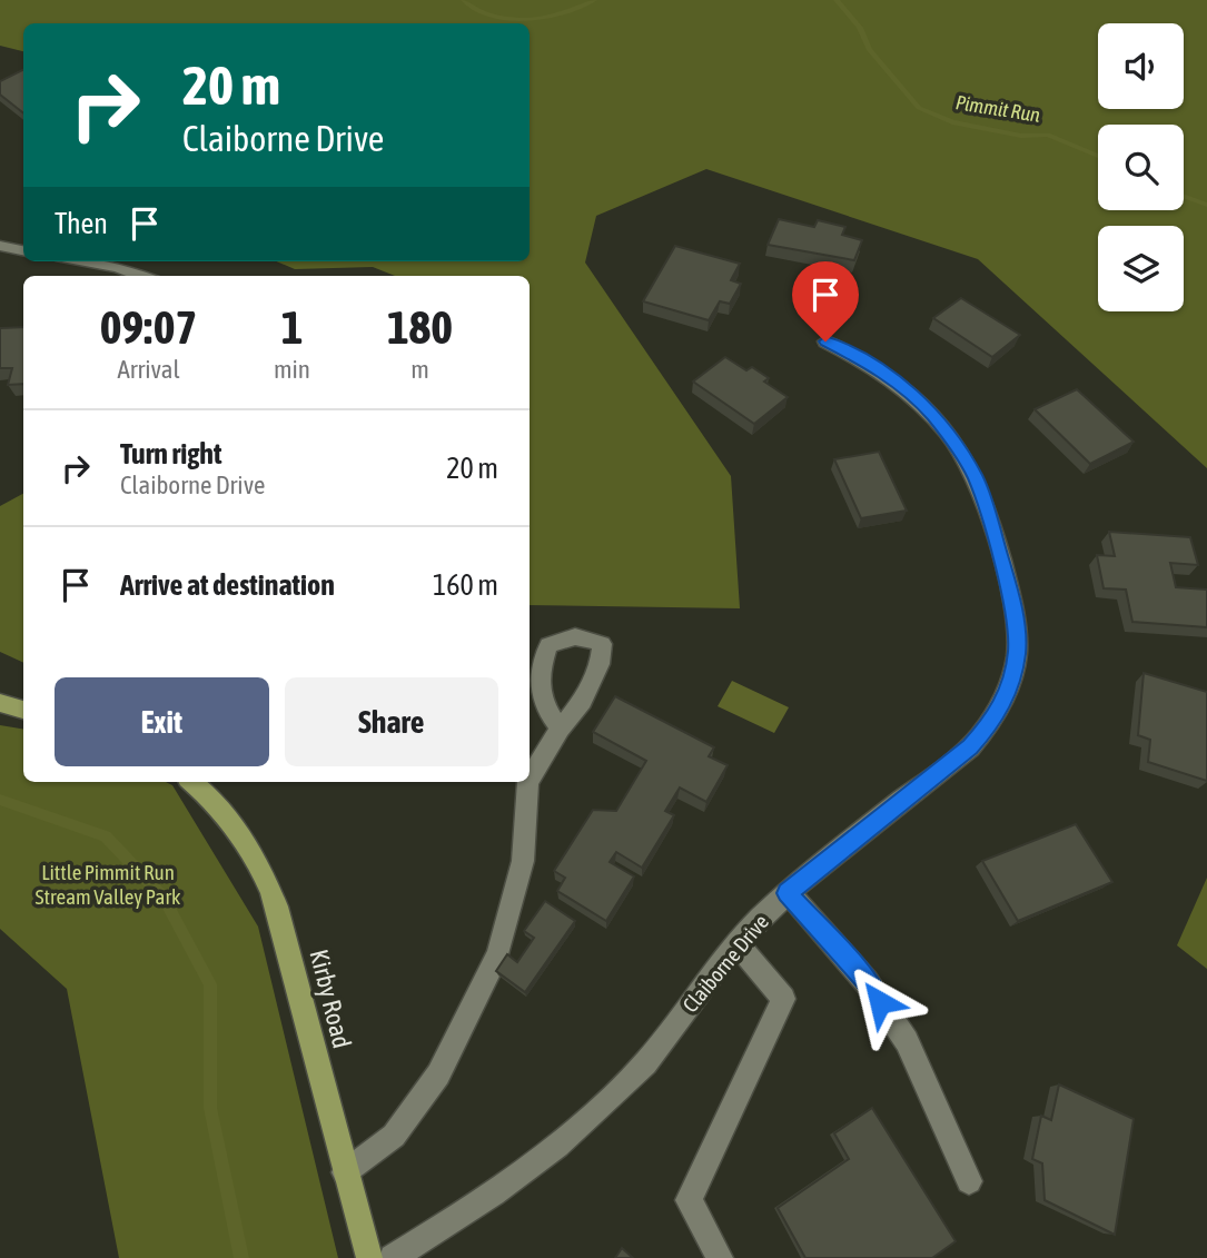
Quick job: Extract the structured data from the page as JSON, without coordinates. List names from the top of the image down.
{
  "streets": {
    "main road": ["Kirby Road"],
    "street": ["Claiborne Drive"]
  },
  "water": ["Pimmit Run"],
  "parks": ["Little Pimmit Run Stream Valley Park"],
  "page": {
    "turn": ["20 m", "Claiborne Drive"],
    "then": "Then",
    "eta": [
      "09:07",
      "Arrival",
      "1",
      "min",
      "180",
      "m"
    ],
    "list": [
      {
        "name": "Turn right",
        "note": "Claiborne Drive",
        "value": "20 m"
      },
      {
        "name": "Arrive at destination",
        "value": "160 m"
      }
    ],
    "buttons": ["Exit", "Share"]
  }
}
